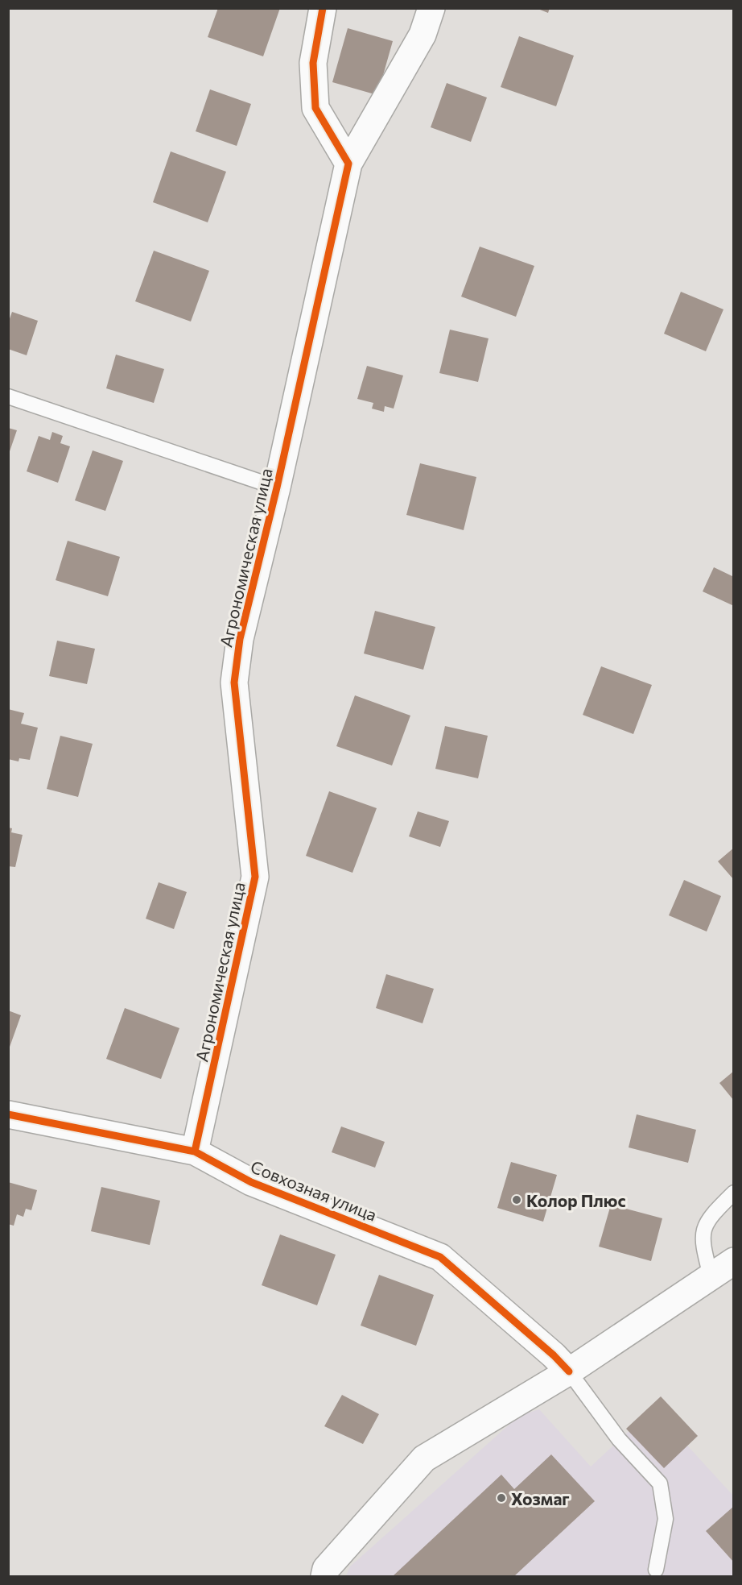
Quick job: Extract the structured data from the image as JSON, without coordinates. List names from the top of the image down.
{
  "streets": {
    "street": ["Агрономическая улица", "Совхозная улица"]
  },
  "crossings": [
    ["Агрономическая улица", "Совхозная улица"]
  ],
  "places": ["Колор Плюс", "Хозмаг"]
}
